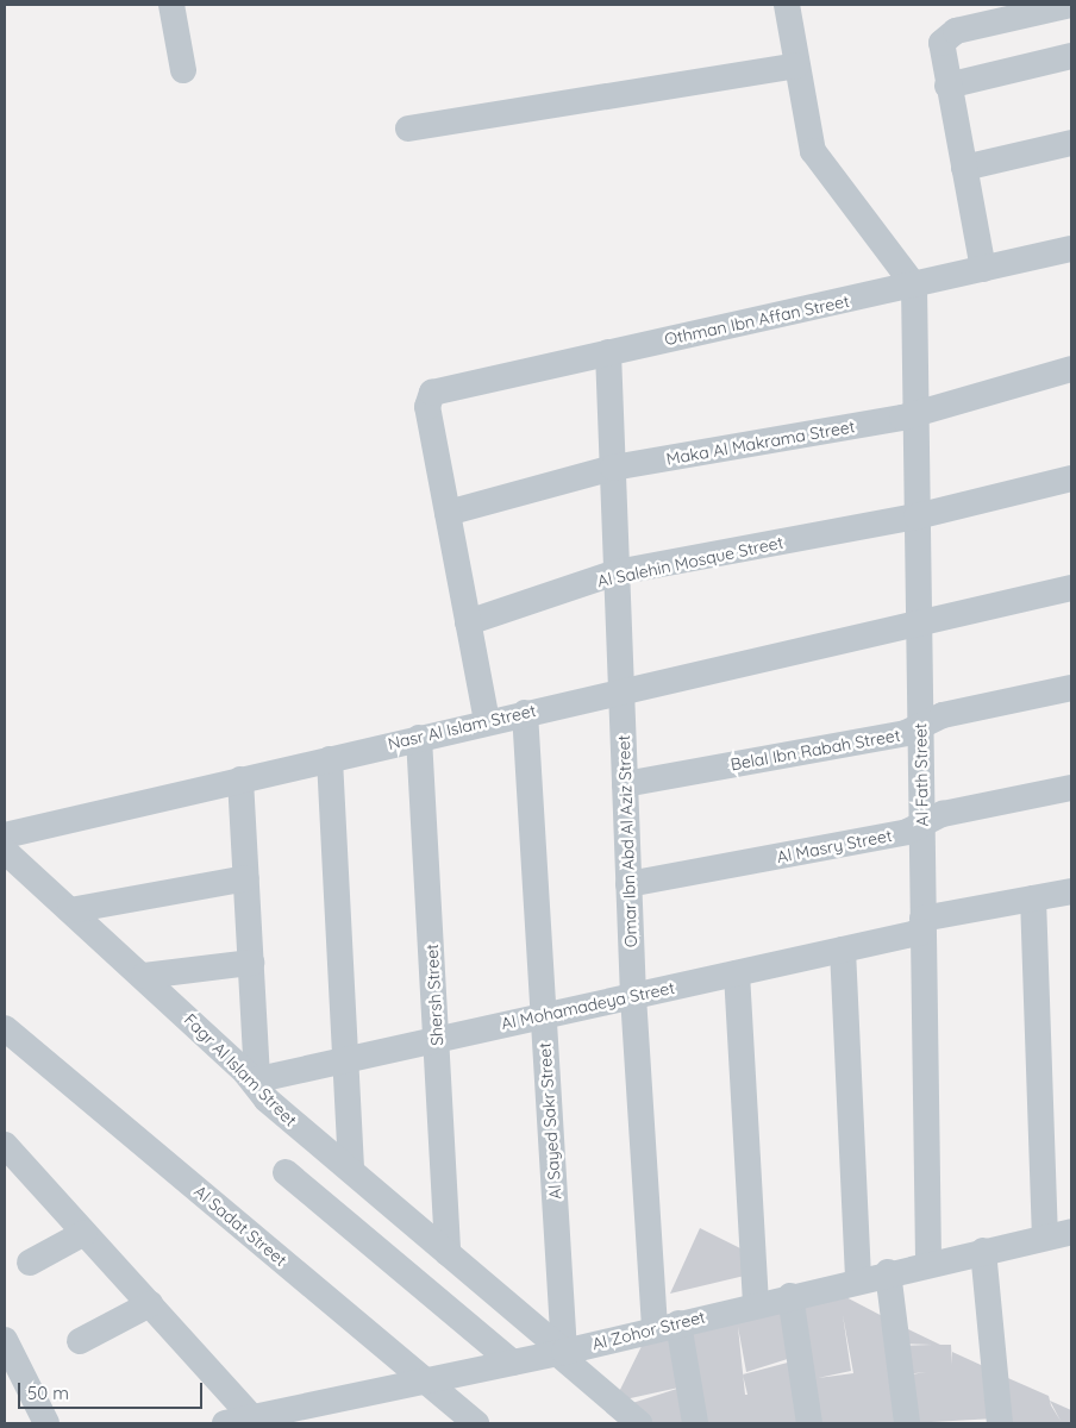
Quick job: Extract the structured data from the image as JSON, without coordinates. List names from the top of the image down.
{
  "streets": {
    "street": [
      "Othman Ibn Affan Street",
      "Maka Al Makrama Street",
      "Al Salehin Mosque Street",
      "Nasr Al Islam Street",
      "Belal Ibn Rabah Street",
      "Al Fath Street",
      "Omar Ibn Abd Al Aziz Street",
      "Al Masry Street",
      "Shersh Street",
      "Al Mohamadeya Street",
      "Fagr Al Islam Street",
      "Al Sayed Sakr Street",
      "Al Sadat Street",
      "Al Zohor Street"
    ]
  },
  "crossings": [
    ["Othman Ibn Affan Street", "Maka Al Makrama Street"],
    ["Othman Ibn Affan Street", "Al Fath Street"],
    ["Othman Ibn Affan Street", "Omar Ibn Abd Al Aziz Street"],
    ["Maka Al Makrama Street", "Al Fath Street"],
    ["Maka Al Makrama Street", "Omar Ibn Abd Al Aziz Street"],
    ["Al Salehin Mosque Street", "Al Fath Street"],
    ["Al Salehin Mosque Street", "Omar Ibn Abd Al Aziz Street"],
    ["Nasr Al Islam Street", "Al Fath Street"],
    ["Nasr Al Islam Street", "Omar Ibn Abd Al Aziz Street"],
    ["Nasr Al Islam Street", "Shersh Street"],
    ["Nasr Al Islam Street", "Al Sayed Sakr Street"],
    ["Belal Ibn Rabah Street", "Al Fath Street"],
    ["Belal Ibn Rabah Street", "Omar Ibn Abd Al Aziz Street"],
    ["Al Fath Street", "Al Masry Street"],
    ["Al Fath Street", "Al Mohamadeya Street"],
    ["Al Fath Street", "Al Zohor Street"],
    ["Omar Ibn Abd Al Aziz Street", "Al Masry Street"],
    ["Omar Ibn Abd Al Aziz Street", "Al Mohamadeya Street"],
    ["Omar Ibn Abd Al Aziz Street", "Al Zohor Street"],
    ["Shersh Street", "Al Mohamadeya Street"],
    ["Shersh Street", "Fagr Al Islam Street"],
    ["Al Mohamadeya Street", "Fagr Al Islam Street"],
    ["Al Mohamadeya Street", "Al Sayed Sakr Street"],
    ["Fagr Al Islam Street", "Al Sayed Sakr Street"],
    ["Fagr Al Islam Street", "Al Zohor Street"],
    ["Al Sayed Sakr Street", "Al Zohor Street"],
    ["Al Sadat Street", "Al Zohor Street"]
  ],
  "scale_bar": "50 m"
}
